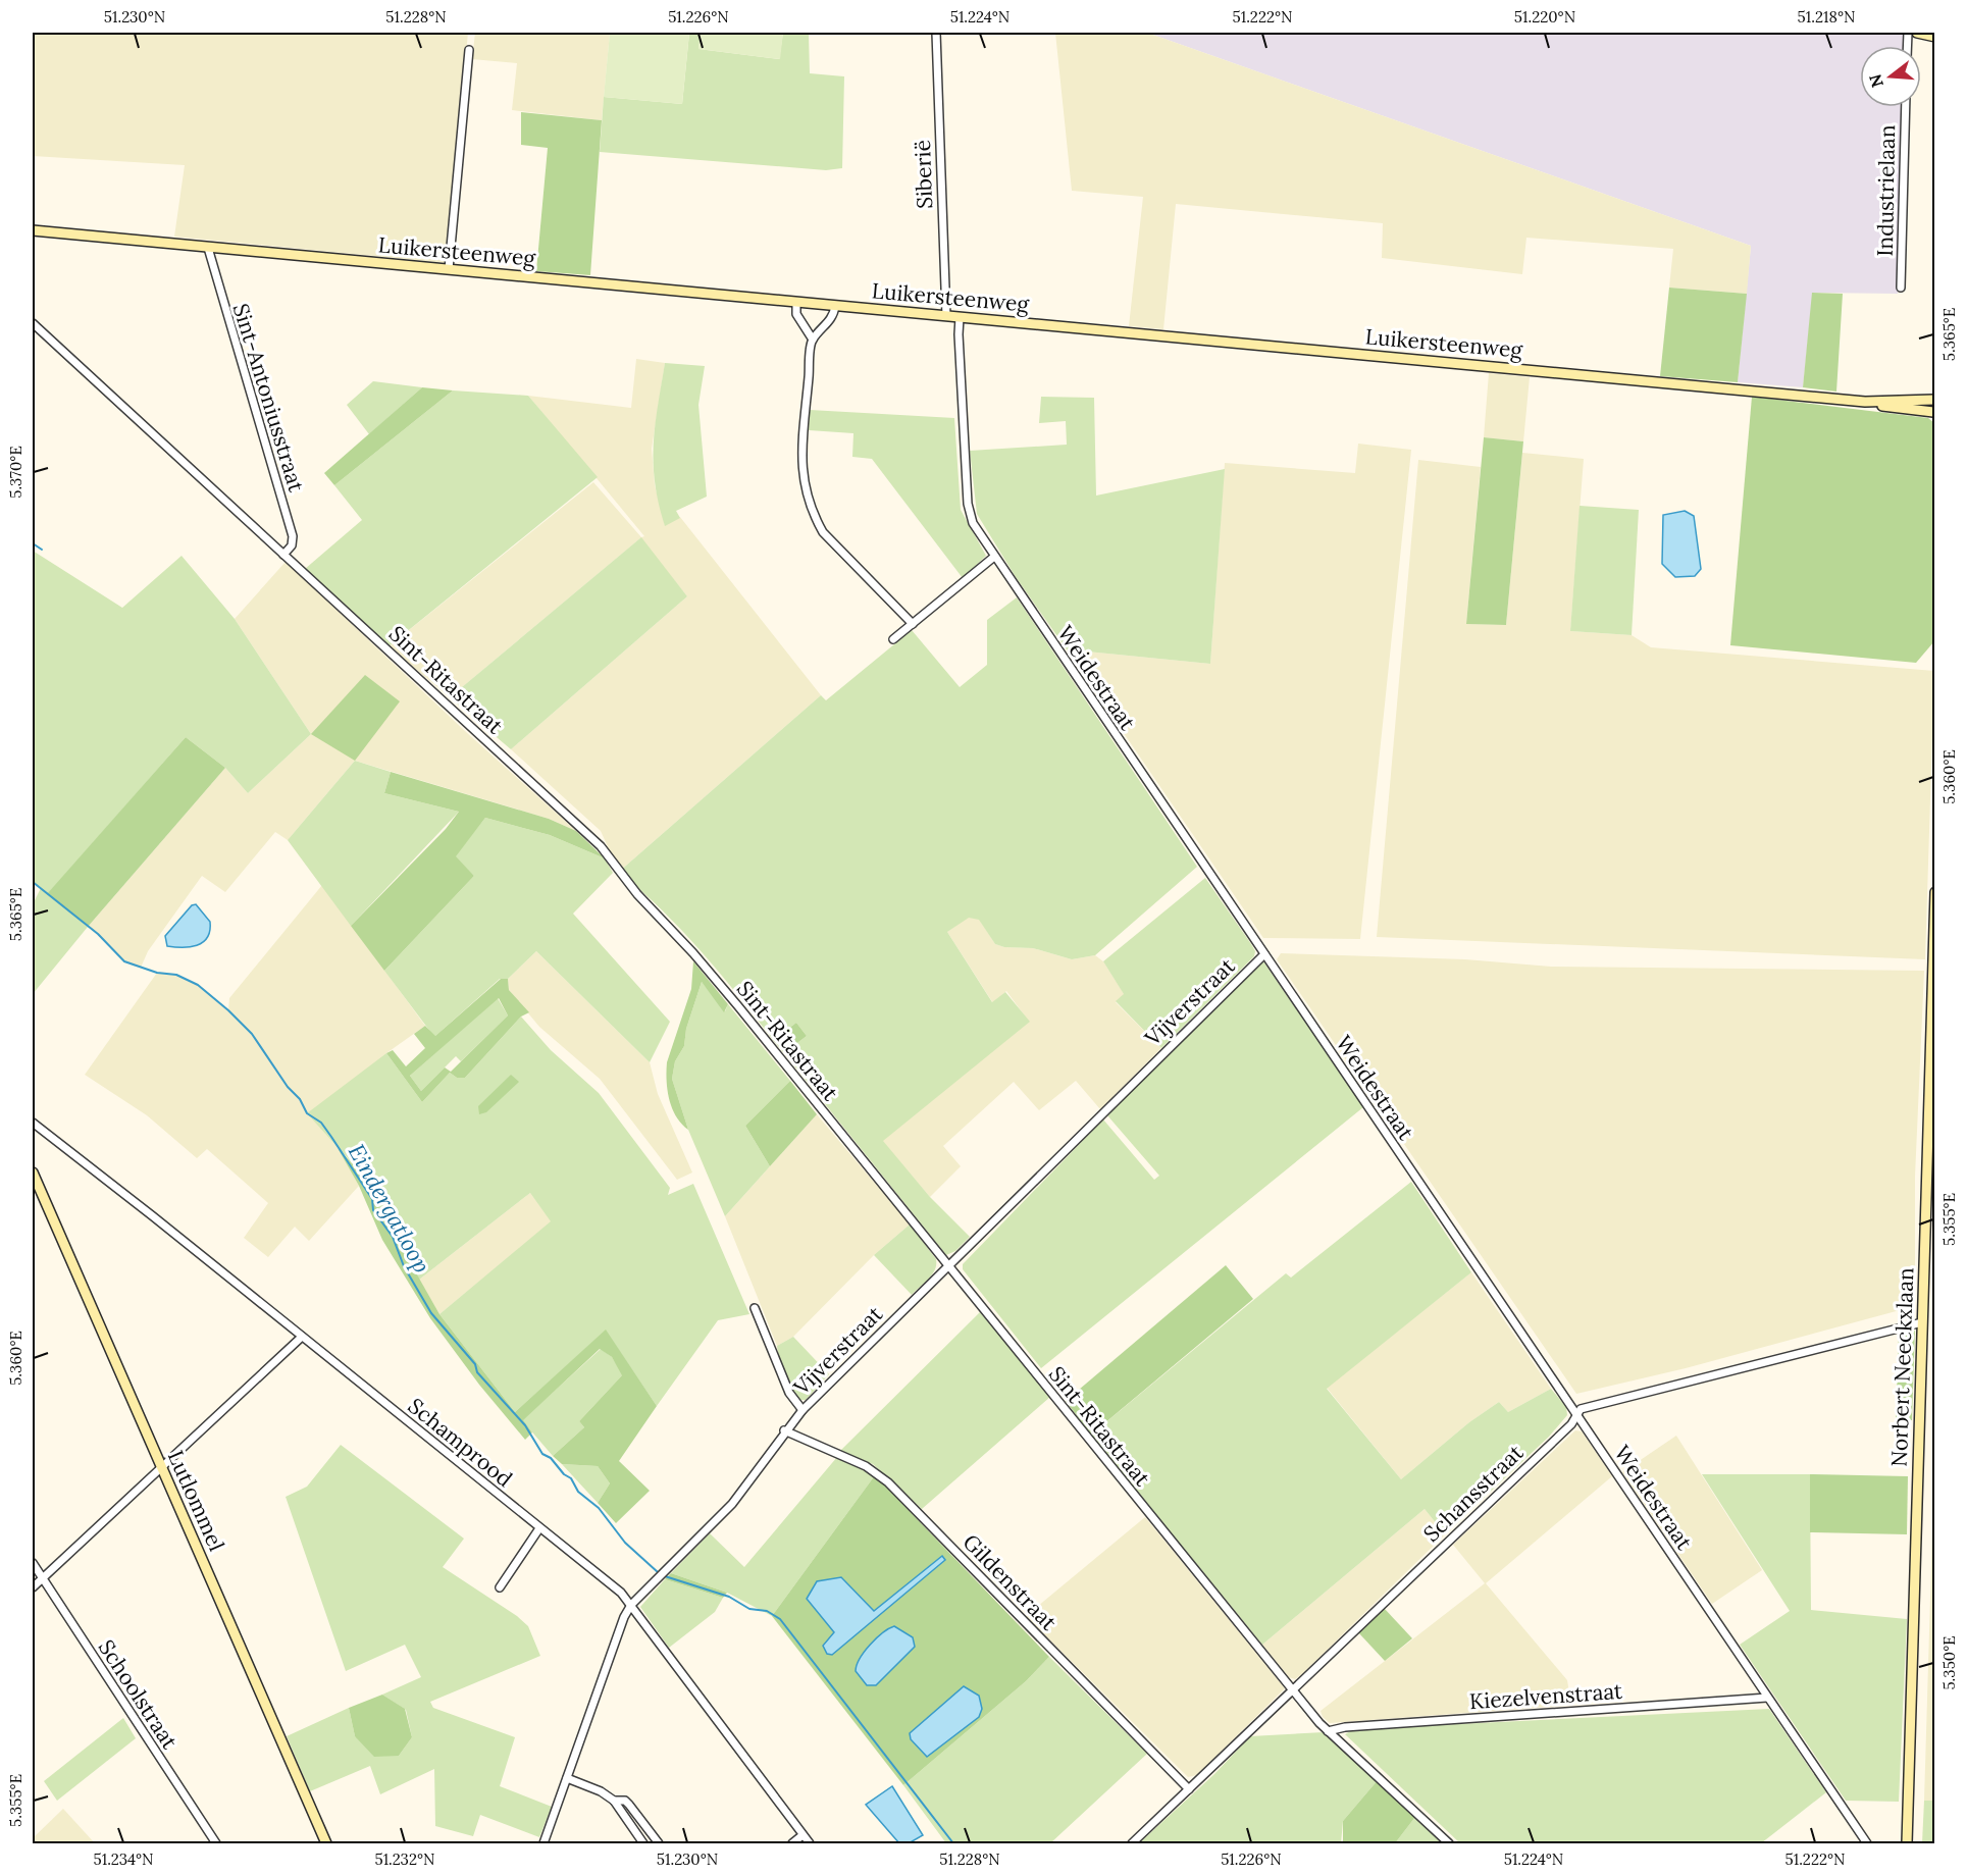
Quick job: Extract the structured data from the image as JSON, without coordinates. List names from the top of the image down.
{
  "streets": {
    "main road": ["Luikersteenweg", "Norbert Neeckxlaan", "Lutlommel"],
    "street": [
      "Siberië",
      "Industrielaan",
      "Sint-Antoniusstraat",
      "Weidestraat",
      "Sint-Ritastraat",
      "Vijverstraat",
      "Schamprood",
      "Schansstraat",
      "Gildenstraat",
      "Schoolstraat",
      "Kiezelvenstraat"
    ]
  },
  "crossings": [
    ["Siberië", "Luikersteenweg"],
    ["Luikersteenweg", "Sint-Antoniusstraat"],
    ["Luikersteenweg", "Weidestraat"],
    ["Sint-Antoniusstraat", "Sint-Ritastraat"],
    ["Weidestraat", "Vijverstraat"],
    ["Weidestraat", "Schansstraat"],
    ["Weidestraat", "Kiezelvenstraat"],
    ["Sint-Ritastraat", "Vijverstraat"],
    ["Sint-Ritastraat", "Schansstraat"],
    ["Sint-Ritastraat", "Kiezelvenstraat"],
    ["Vijverstraat", "Schamprood"],
    ["Vijverstraat", "Gildenstraat"],
    ["Norbert Neeckxlaan", "Schansstraat"],
    ["Schansstraat", "Gildenstraat"]
  ],
  "water": ["Eindergatloop"],
  "north": "left",
  "coordinates": [
    "51.230°N",
    "51.228°N",
    "51.226°N",
    "51.224°N",
    "51.222°N",
    "51.220°N",
    "51.218°N",
    "5.365°E",
    "5.370°E",
    "5.360°E",
    "5.355°E",
    "5.350°E",
    "51.234°N",
    "51.232°N"
  ]
}
